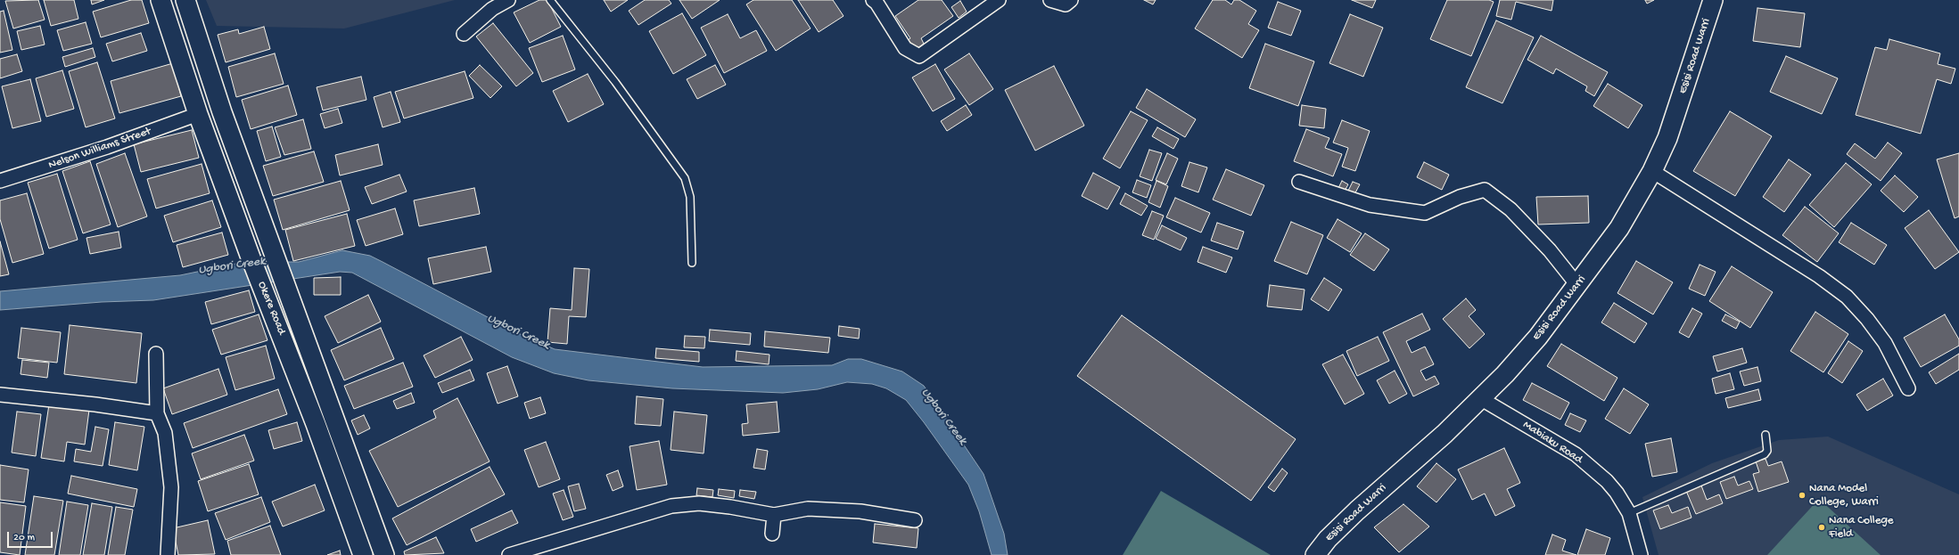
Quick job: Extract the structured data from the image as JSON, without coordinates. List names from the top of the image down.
{
  "streets": {
    "main road": ["Esisi Road Warri", "Okere Road"],
    "street": ["Nelson Williams Street", "Mabiaku Road"]
  },
  "crossings": [
    ["Esisi Road Warri", "Mabiaku Road"],
    ["Nelson Williams Street", "Okere Road"]
  ],
  "water": ["Ugbori Creek"],
  "places": ["Nana Model College, Warri", "Nana College Field"],
  "scale_bar": "20 m"
}
